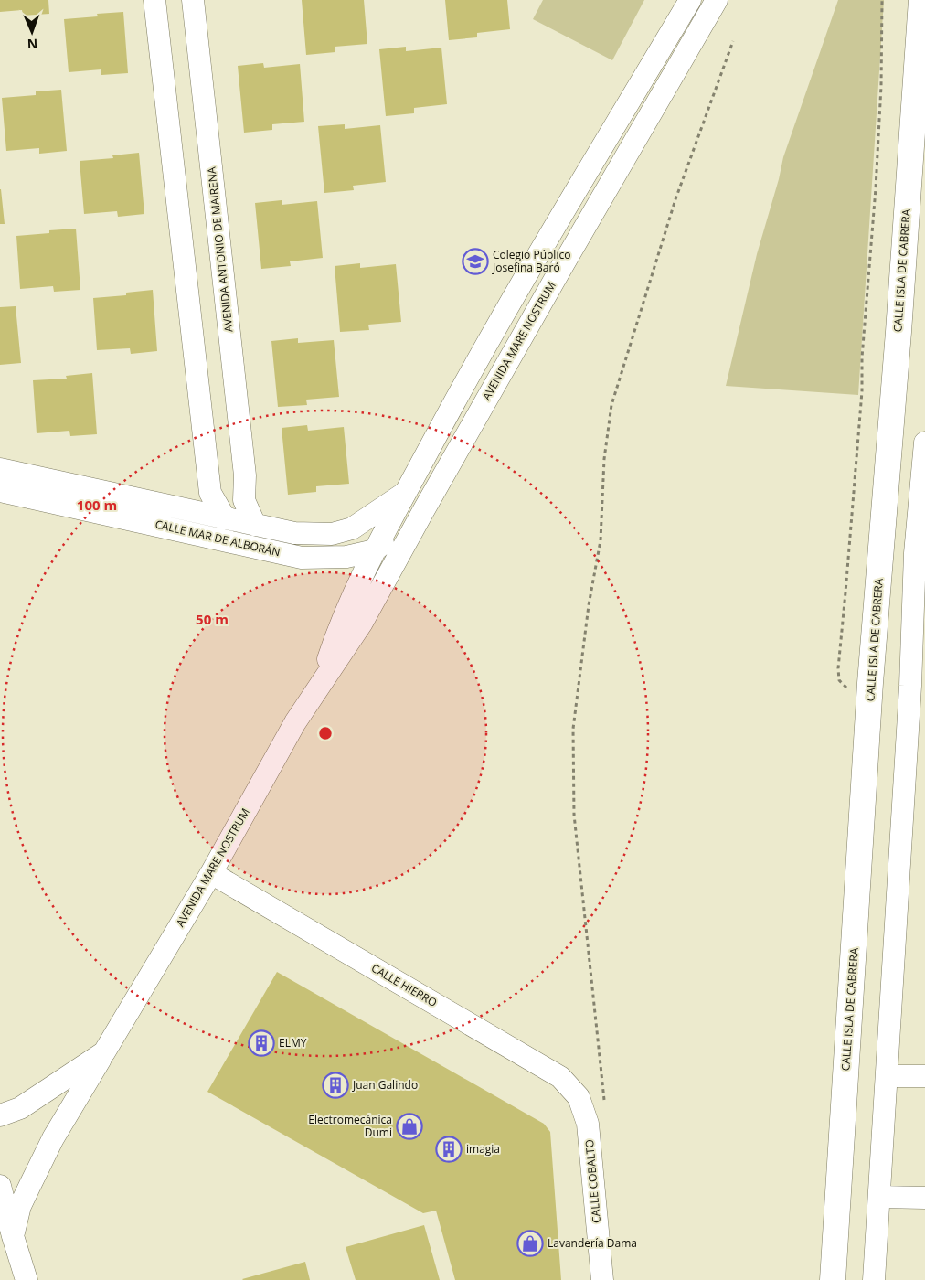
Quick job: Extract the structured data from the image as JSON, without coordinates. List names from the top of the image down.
{
  "streets": {
    "main road": ["CALLE ISLA DE CABRERA"],
    "street": [
      "AVENIDA ANTONIO DE MAIRENA",
      "AVENIDA MARE NOSTRUM",
      "CALLE MAR DE ALBORÁN",
      "CALLE HIERRO",
      "CALLE COBALTO"
    ]
  },
  "crossings": [
    ["AVENIDA ANTONIO DE MAIRENA", "CALLE MAR DE ALBORÁN"],
    ["AVENIDA MARE NOSTRUM", "CALLE MAR DE ALBORÁN"],
    ["AVENIDA MARE NOSTRUM", "CALLE HIERRO"],
    ["CALLE HIERRO", "CALLE COBALTO"]
  ],
  "places": {
    "school or university": ["Colegio Público Josefina Baró"],
    "building": ["ELMY", "Juan Galindo", "imagia"],
    "shop": ["Electromecánica Dumi", "Lavandería Dama"]
  },
  "north": "bottom",
  "rings": ["100 m", "50 m"]
}
